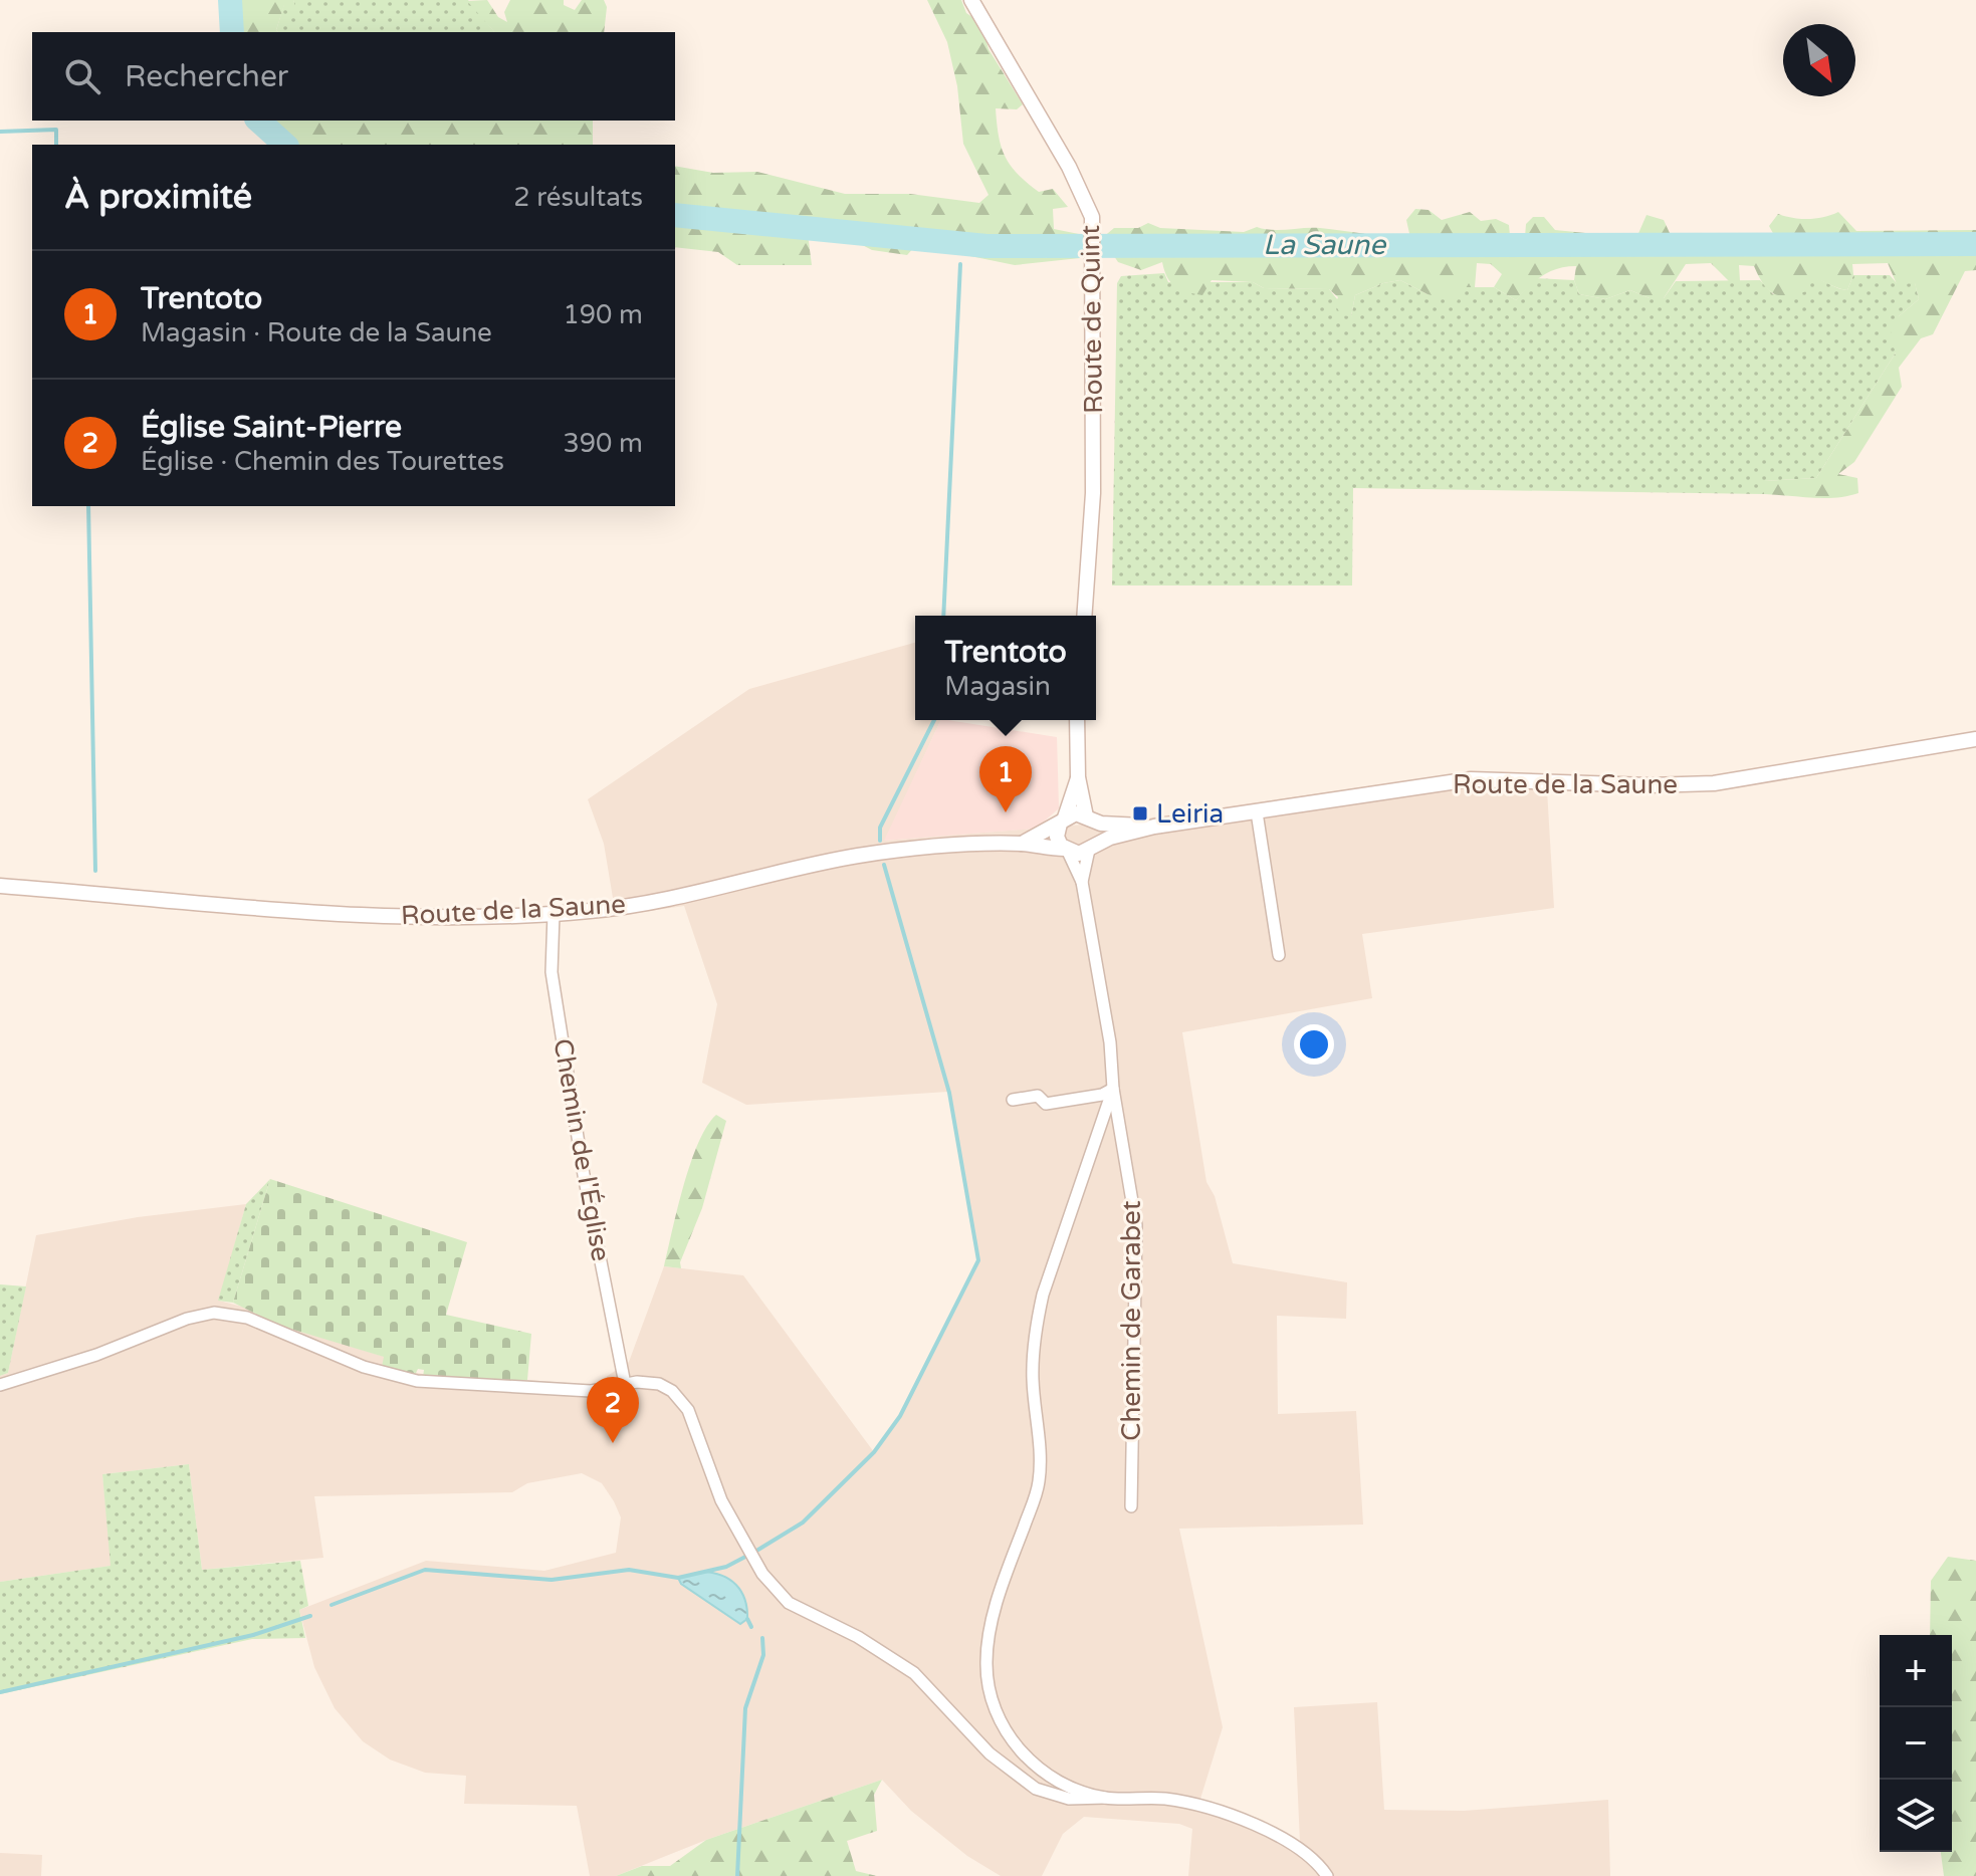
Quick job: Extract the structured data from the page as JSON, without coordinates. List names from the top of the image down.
{
  "streets": {
    "street": [
      "Route de Quint",
      "Route de la Saune",
      "Chemin de l'Église",
      "Chemin de Garabet"
    ]
  },
  "crossings": [
    ["Route de la Saune", "Chemin de l'Église"],
    ["Route de la Saune", "Chemin de Garabet"]
  ],
  "water": ["La Saune"],
  "places": {
    "transit": ["Leiria"]
  },
  "north": "bottom right",
  "page": {
    "search": "Rechercher",
    "heading": ["À proximité", "2 résultats"],
    "list": [
      {
        "mark": "1",
        "name": "Trentoto",
        "note": "Magasin · Route de la Saune",
        "value": "190 m"
      },
      {
        "mark": "2",
        "name": "Église Saint-Pierre",
        "note": "Église · Chemin des Tourettes",
        "value": "390 m"
      }
    ],
    "popup": ["Trentoto", "Magasin"],
    "pins": ["1", "2"],
    "map_buttons": ["+", "−"]
  }
}
